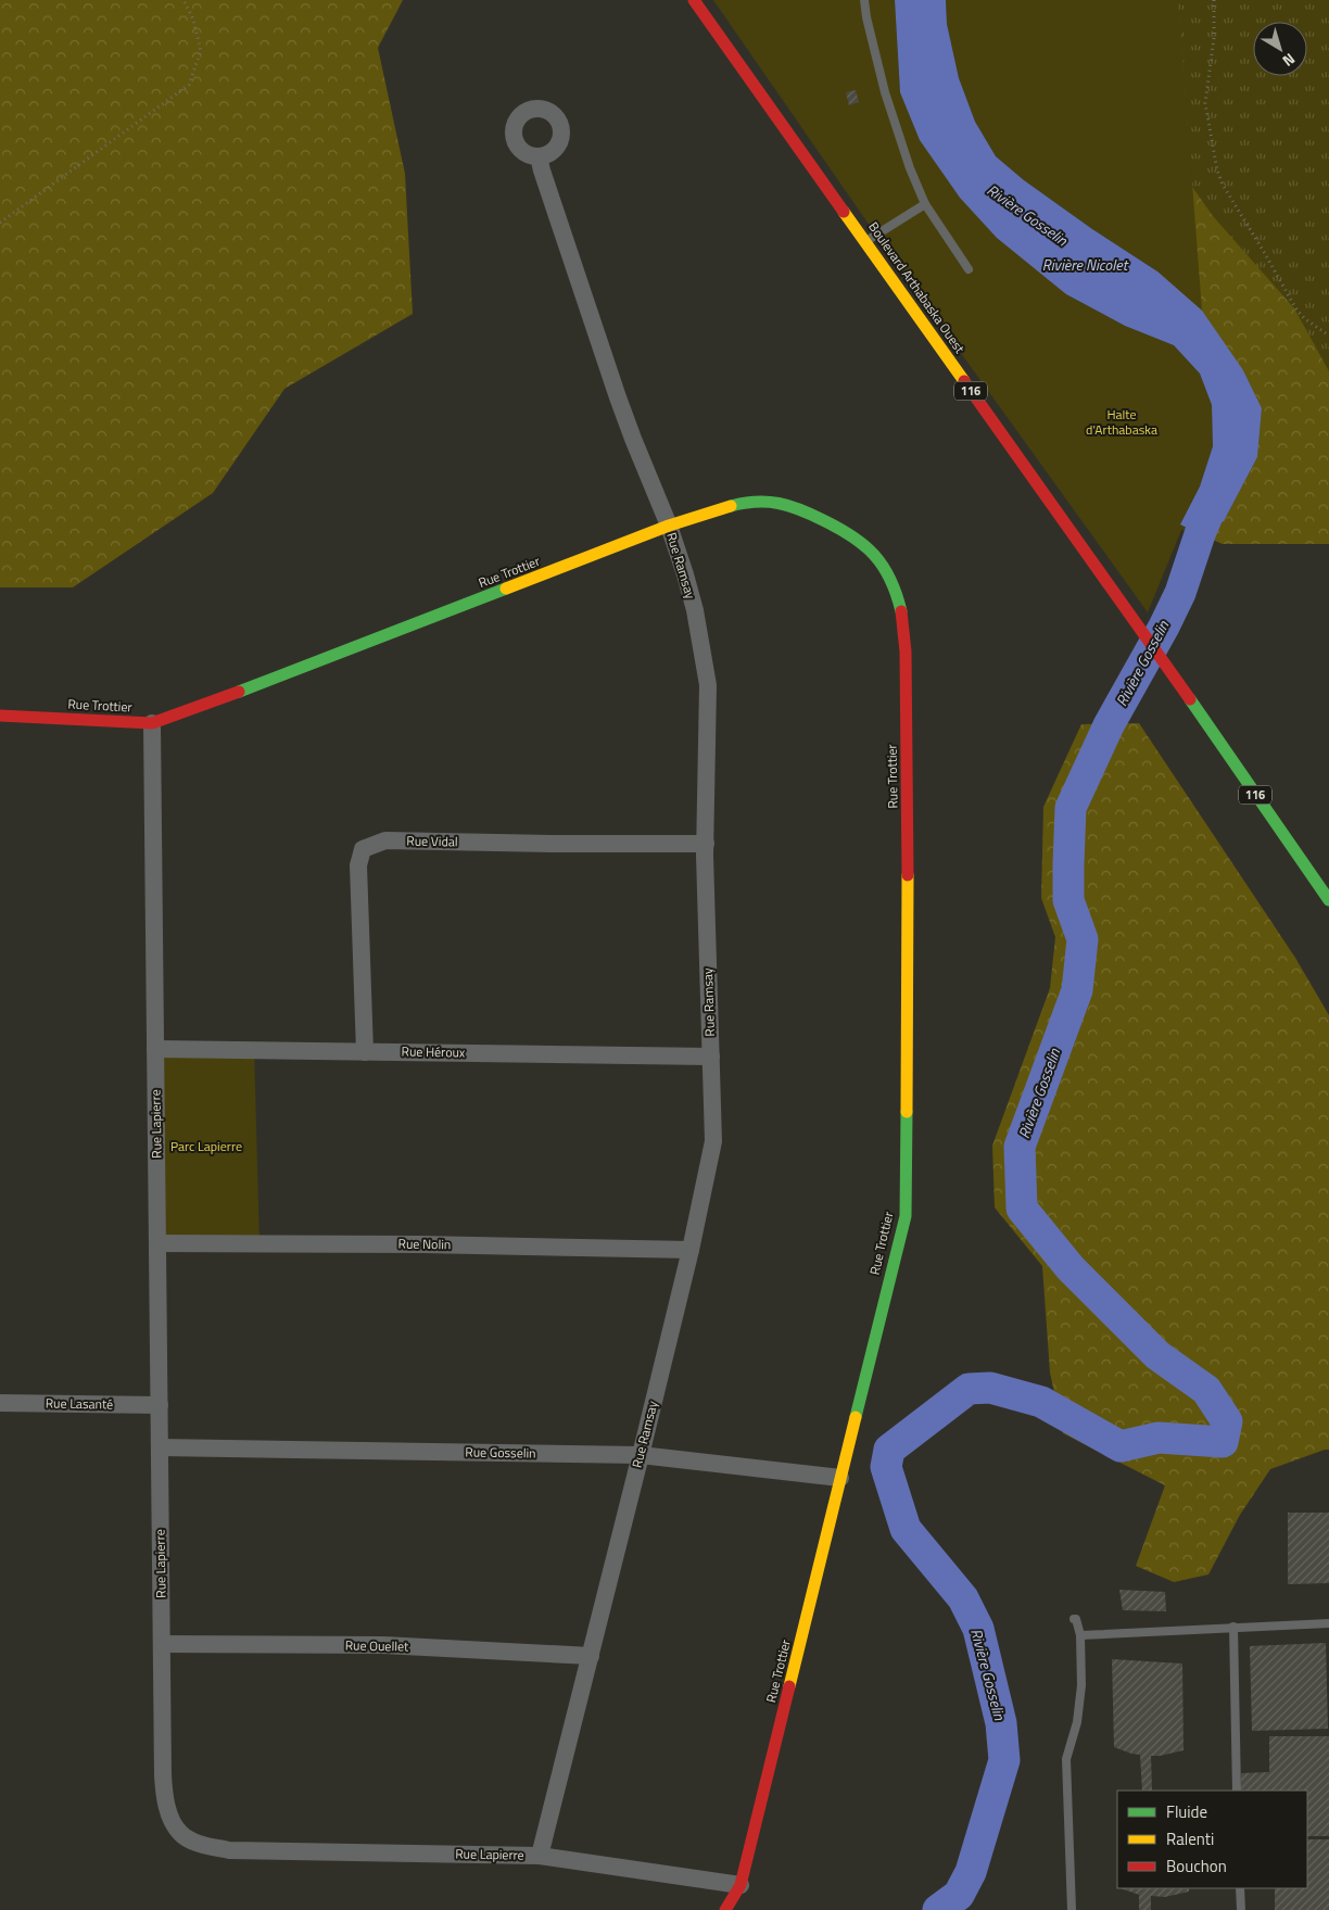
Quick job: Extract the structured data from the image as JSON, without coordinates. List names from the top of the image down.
{
  "streets": {
    "street": [
      "Boulevard Arthabaska Ouest",
      "116",
      "Rue Ramsay",
      "Rue Trottier",
      "Rue Vidal",
      "Rue Héroux",
      "Rue Lapierre",
      "Rue Nolin",
      "Rue Lasanté",
      "Rue Gosselin",
      "Rue Ouellet"
    ]
  },
  "crossings": [
    ["Rue Ramsay", "Rue Trottier"],
    ["Rue Ramsay", "Rue Vidal"],
    ["Rue Ramsay", "Rue Héroux"],
    ["Rue Ramsay", "Rue Lapierre"],
    ["Rue Ramsay", "Rue Nolin"],
    ["Rue Ramsay", "Rue Gosselin"],
    ["Rue Ramsay", "Rue Ouellet"],
    ["Rue Trottier", "Rue Lapierre"],
    ["Rue Trottier", "Rue Gosselin"],
    ["Rue Vidal", "Rue Héroux"],
    ["Rue Héroux", "Rue Lapierre"],
    ["Rue Lapierre", "Rue Nolin"],
    ["Rue Lapierre", "Rue Lasanté"],
    ["Rue Lapierre", "Rue Gosselin"],
    ["Rue Lapierre", "Rue Ouellet"]
  ],
  "water": ["Rivière Gosselin", "Rivière Nicolet"],
  "parks": ["Halte d'Arthabaska", "Parc Lapierre"],
  "legend": ["Fluide", "Ralenti", "Bouchon"],
  "north": "bottom right"
}
